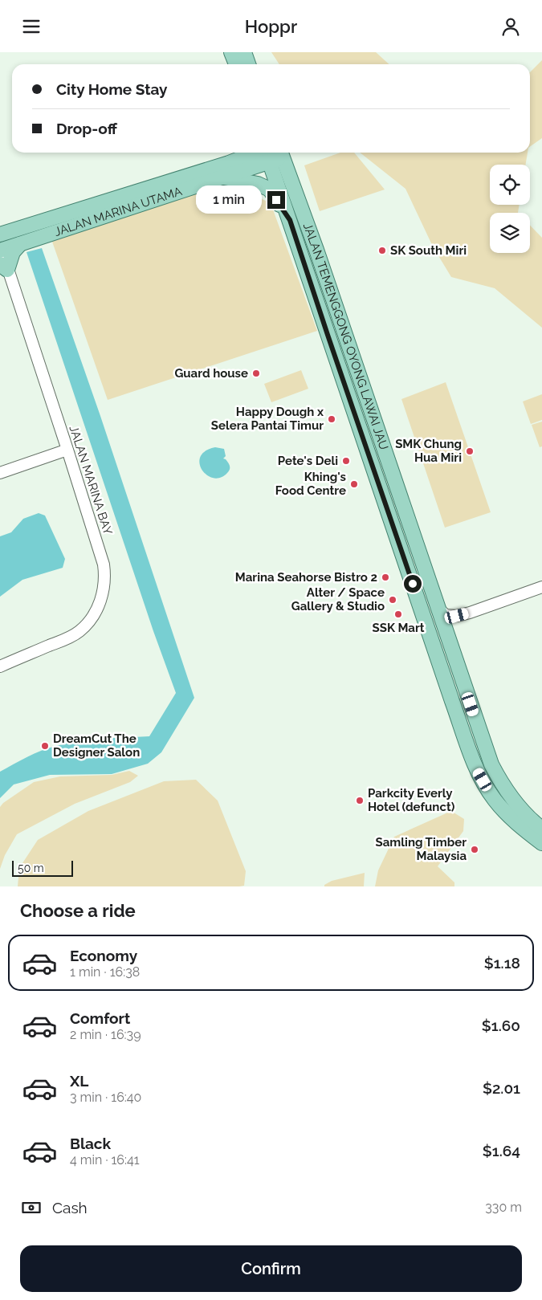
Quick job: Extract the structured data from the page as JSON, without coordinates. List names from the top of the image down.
{
  "streets": {
    "main road": ["JALAN MARINA UTAMA", "JALAN TEMENGGONG OYONG LAWAI JAU"],
    "street": ["JALAN MARINA BAY"]
  },
  "crossings": [
    ["JALAN MARINA UTAMA", "JALAN TEMENGGONG OYONG LAWAI JAU"],
    ["JALAN MARINA UTAMA", "JALAN MARINA BAY"]
  ],
  "places": [
    "SK South Miri",
    "Guard house",
    "Happy Dough x Selera Pantai Timur",
    "SMK Chung Hua Miri",
    "Pete's Deli",
    "Khing's Food Centre",
    "Marina Seahorse Bistro 2",
    "Alter / Space Gallery & Studio",
    "SSK Mart",
    "DreamCut The Designer Salon",
    "Parkcity Everly Hotel (defunct)",
    "Samling Timber Malaysia"
  ],
  "scale_bar": "50 m",
  "page": {
    "header": "Hoppr",
    "banner": ["City Home Stay", "Drop-off"],
    "bubble": "1 min",
    "scale": "50 m",
    "heading": "Choose a ride",
    "list": [
      {
        "name": "Economy",
        "note": "1 min · 16:38",
        "value": "$1.18"
      },
      {
        "name": "Comfort",
        "note": "2 min · 16:39",
        "value": "$1.60"
      },
      {
        "name": "XL",
        "note": "3 min · 16:40",
        "value": "$2.01"
      },
      {
        "name": "Black",
        "note": "4 min · 16:41",
        "value": "$1.64"
      }
    ],
    "pay": ["Cash", "330 m"],
    "buttons": "Confirm"
  }
}
